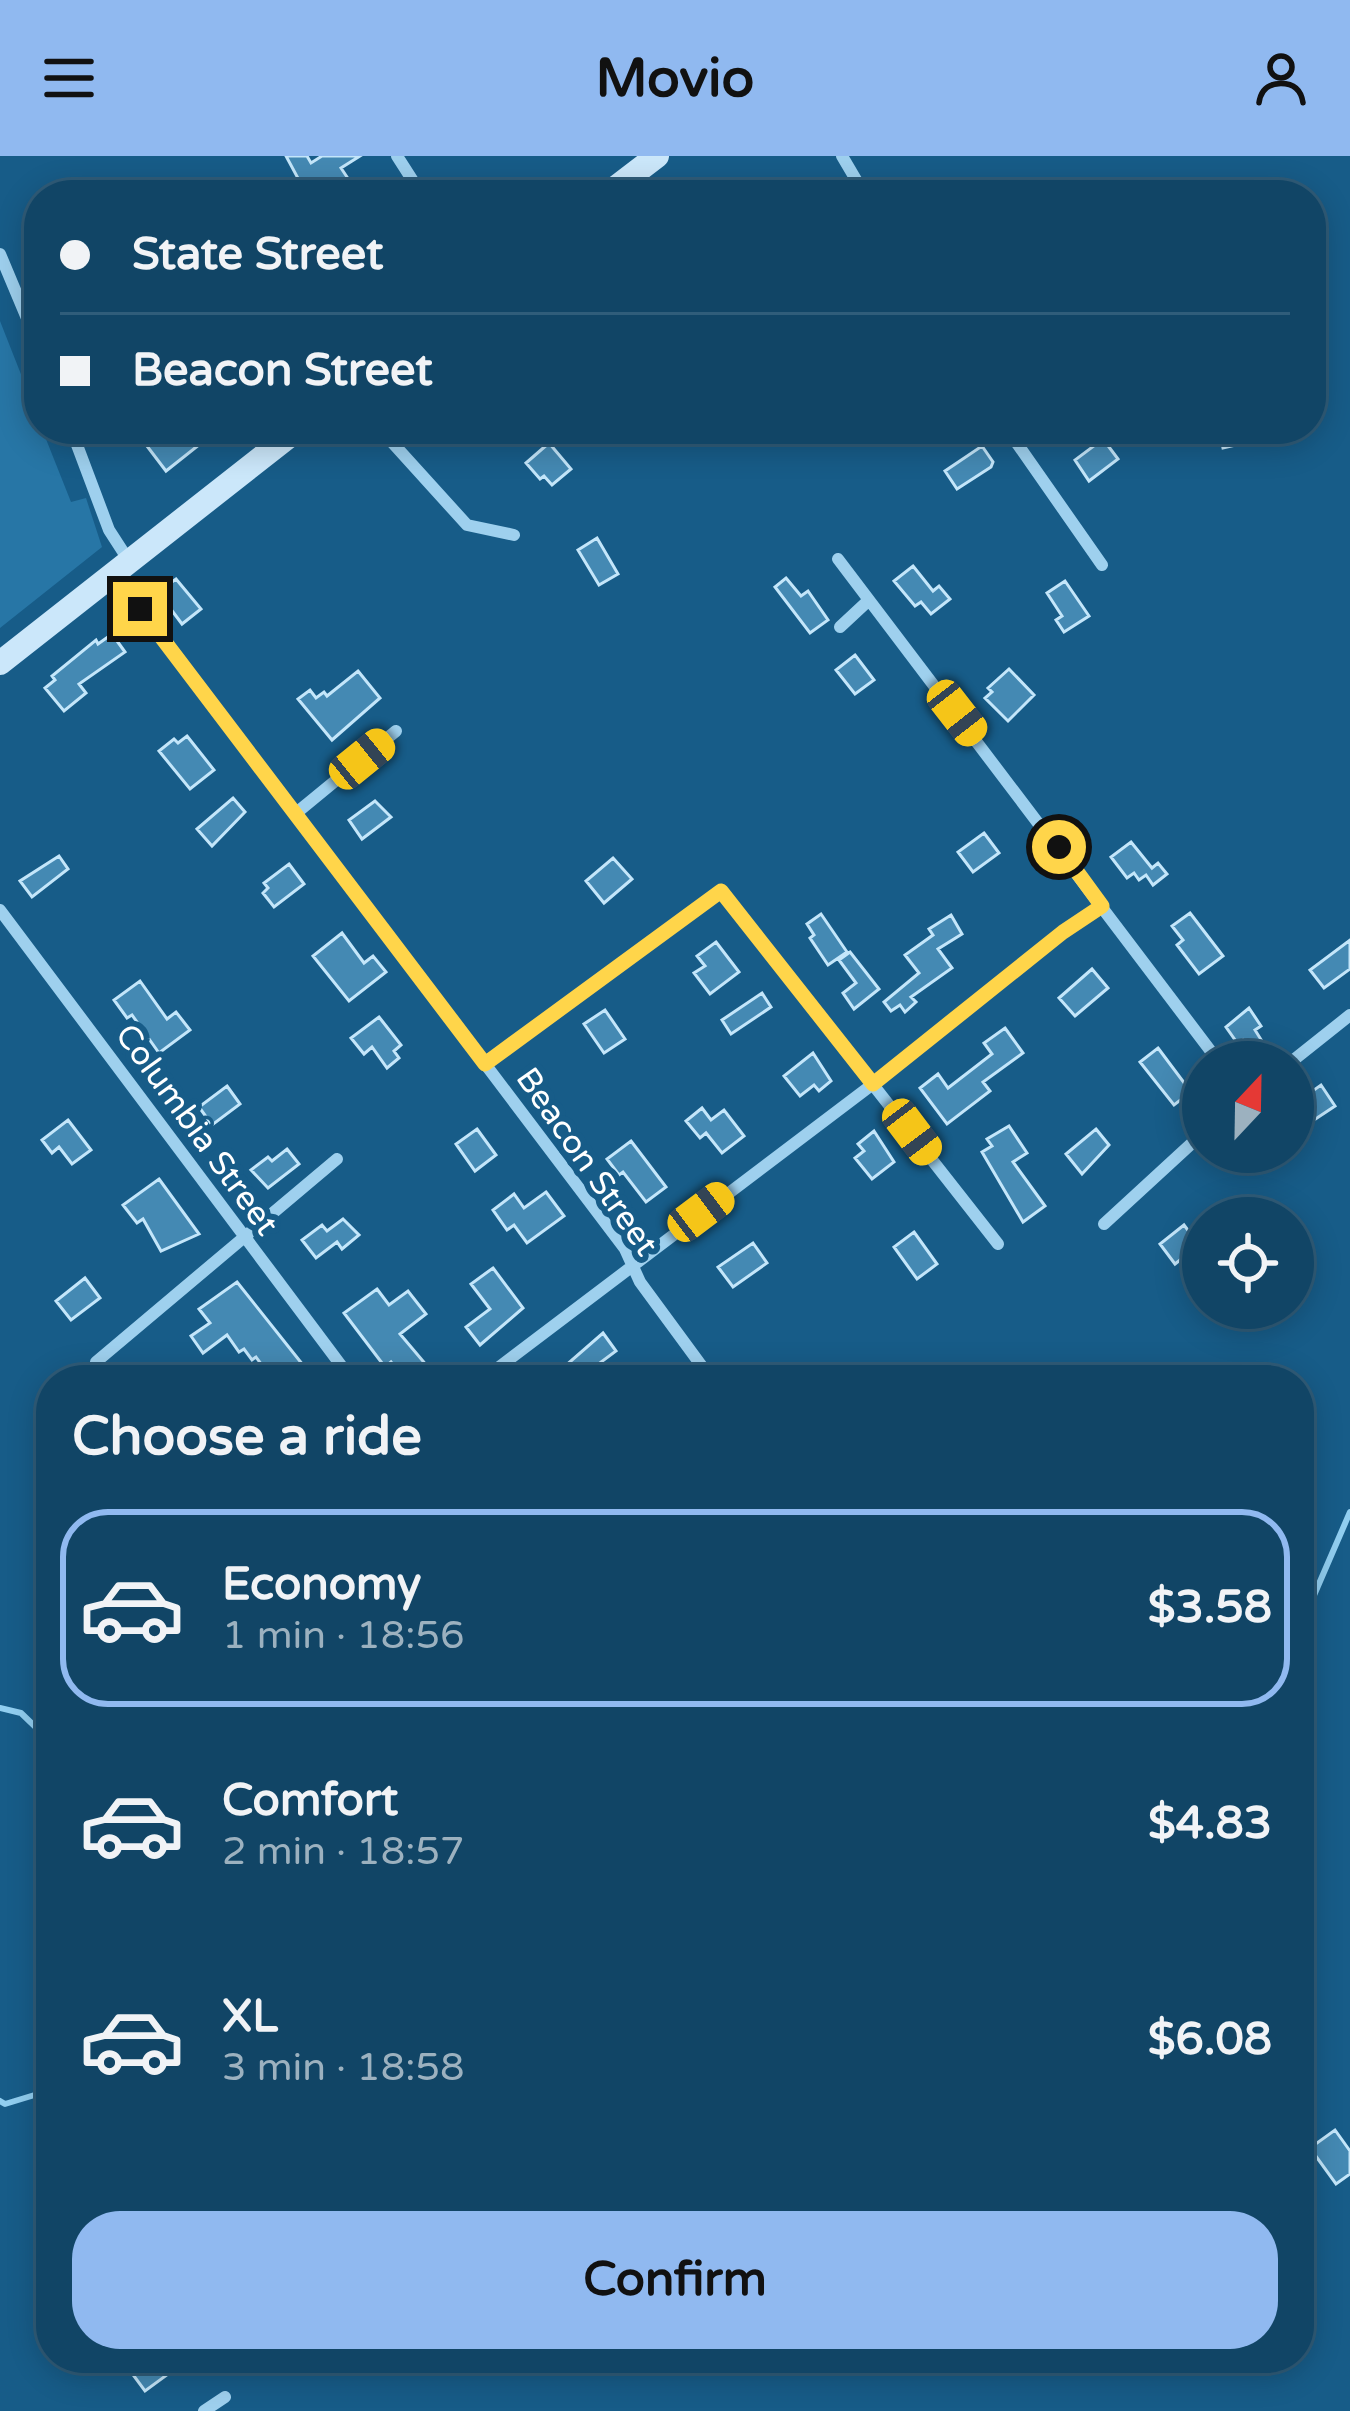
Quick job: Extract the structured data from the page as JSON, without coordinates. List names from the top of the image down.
{
  "streets": {
    "street": ["Columbia Street", "Beacon Street"]
  },
  "north": "top",
  "page": {
    "header": "Movio",
    "banner": ["State Street", "Beacon Street"],
    "heading": "Choose a ride",
    "list": [
      {
        "name": "Economy",
        "note": "1 min · 18:56",
        "value": "$3.58"
      },
      {
        "name": "Comfort",
        "note": "2 min · 18:57",
        "value": "$4.83"
      },
      {
        "name": "XL",
        "note": "3 min · 18:58",
        "value": "$6.08"
      }
    ],
    "buttons": "Confirm"
  }
}
